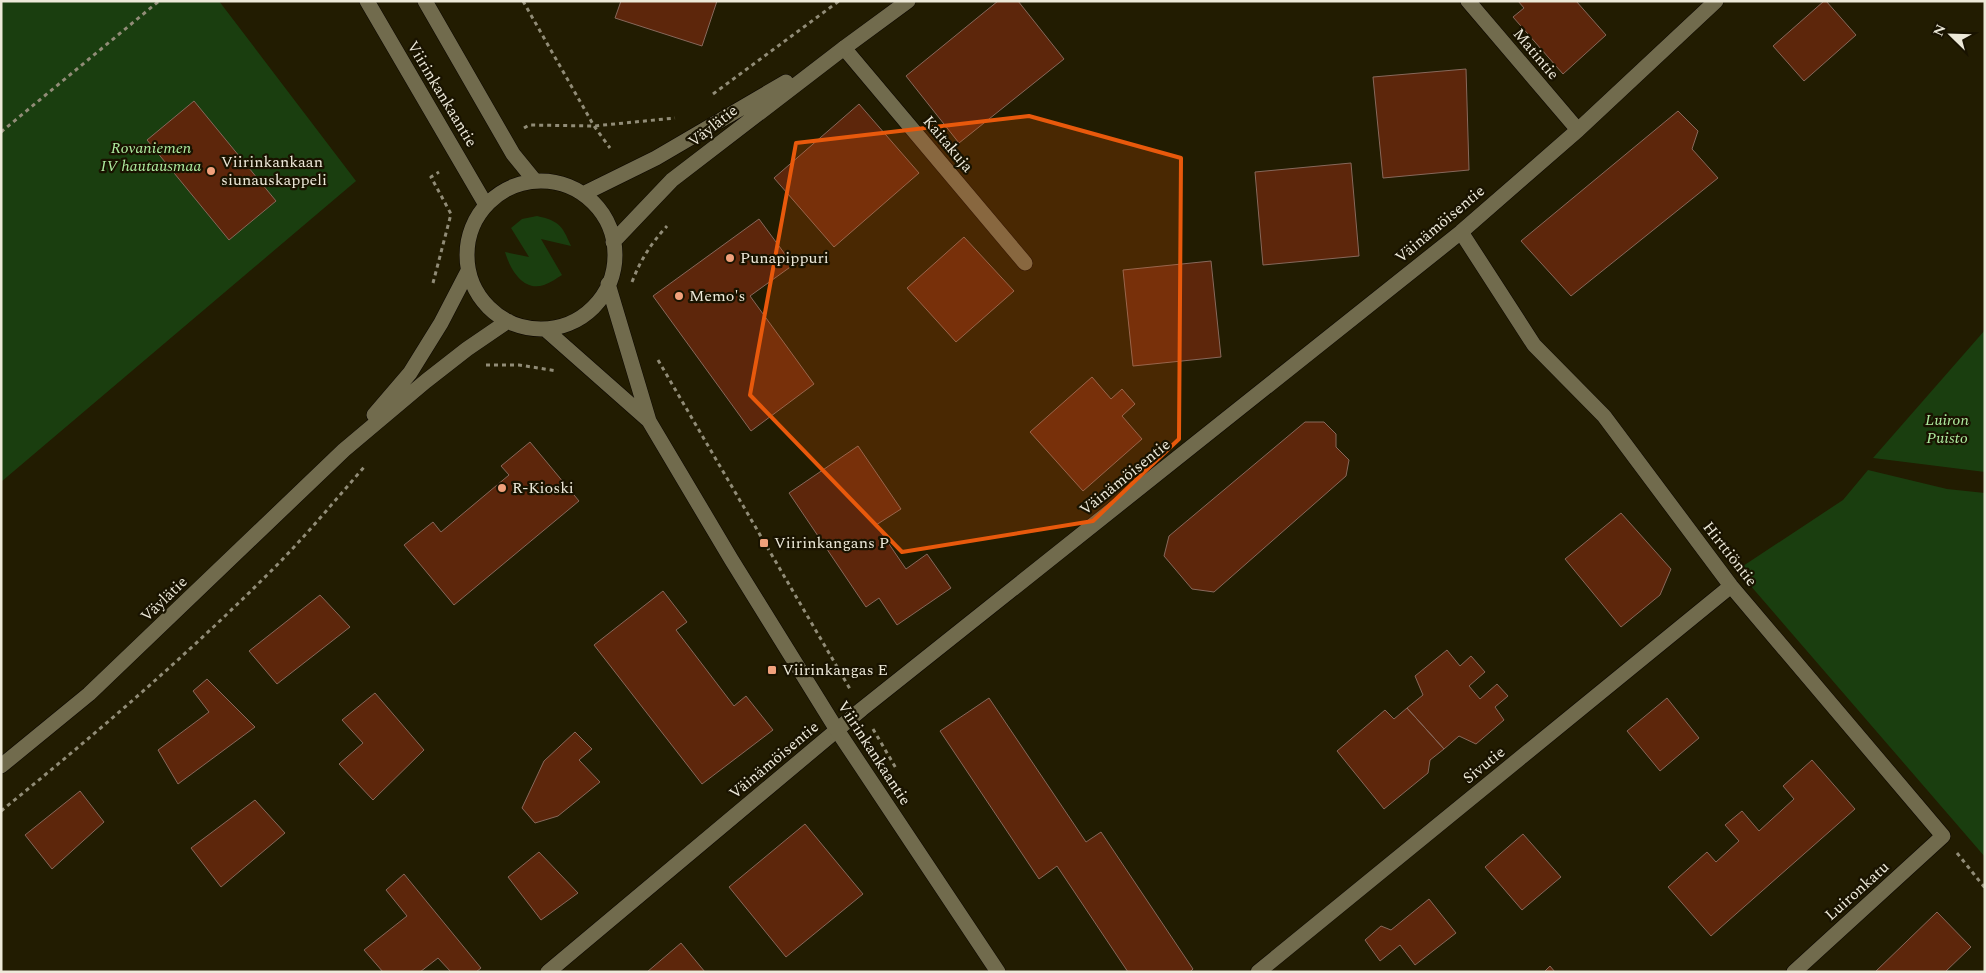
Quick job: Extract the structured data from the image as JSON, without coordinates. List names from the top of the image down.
{
  "streets": {
    "street": [
      "Matintie",
      "Viirinkankaantie",
      "Väylätie",
      "Kaitakuja",
      "Väinämöisentie",
      "Hirttiöntie",
      "Sivutie",
      "Luironkatu"
    ]
  },
  "crossings": [
    ["Matintie", "Väinämöisentie"],
    ["Viirinkankaantie", "Väylätie"],
    ["Viirinkankaantie", "Väinämöisentie"],
    ["Väylätie", "Kaitakuja"],
    ["Väinämöisentie", "Hirttiöntie"],
    ["Hirttiöntie", "Sivutie"],
    ["Hirttiöntie", "Luironkatu"]
  ],
  "parks": ["Rovaniemen IV hautausmaa", "Luiron Puisto"],
  "places": {
    "other": [
      "Viirinkankaan siunauskappeli",
      "Punapippuri",
      "Memo's",
      "R-Kioski"
    ],
    "transit": ["Viirinkangans P", "Viirinkangas E"]
  },
  "north": "top left"
}
